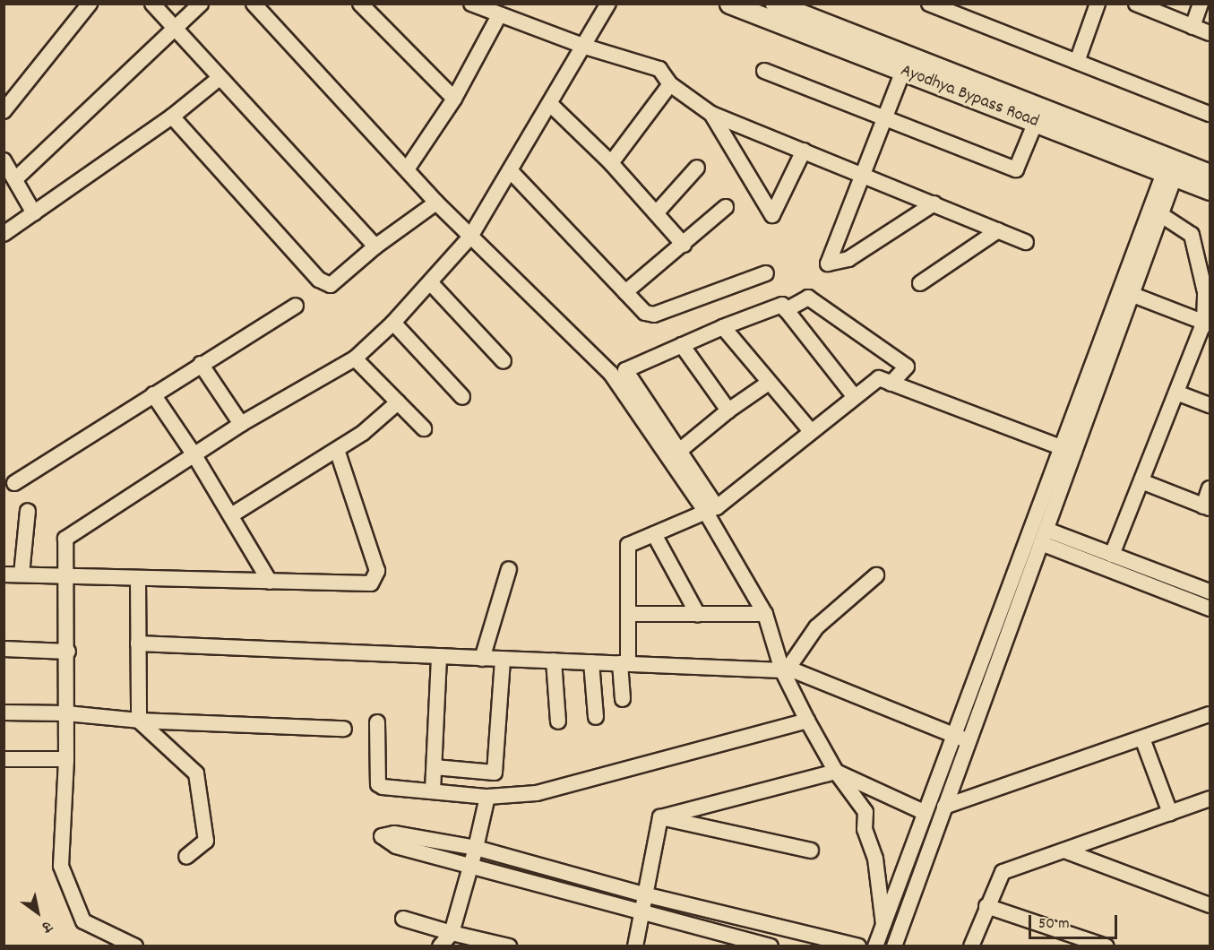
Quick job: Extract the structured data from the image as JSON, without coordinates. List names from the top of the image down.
{
  "streets": {
    "main road": ["Ayodhya Bypass Road"]
  },
  "scale_bar": "50 m",
  "north": "bottom right"
}
